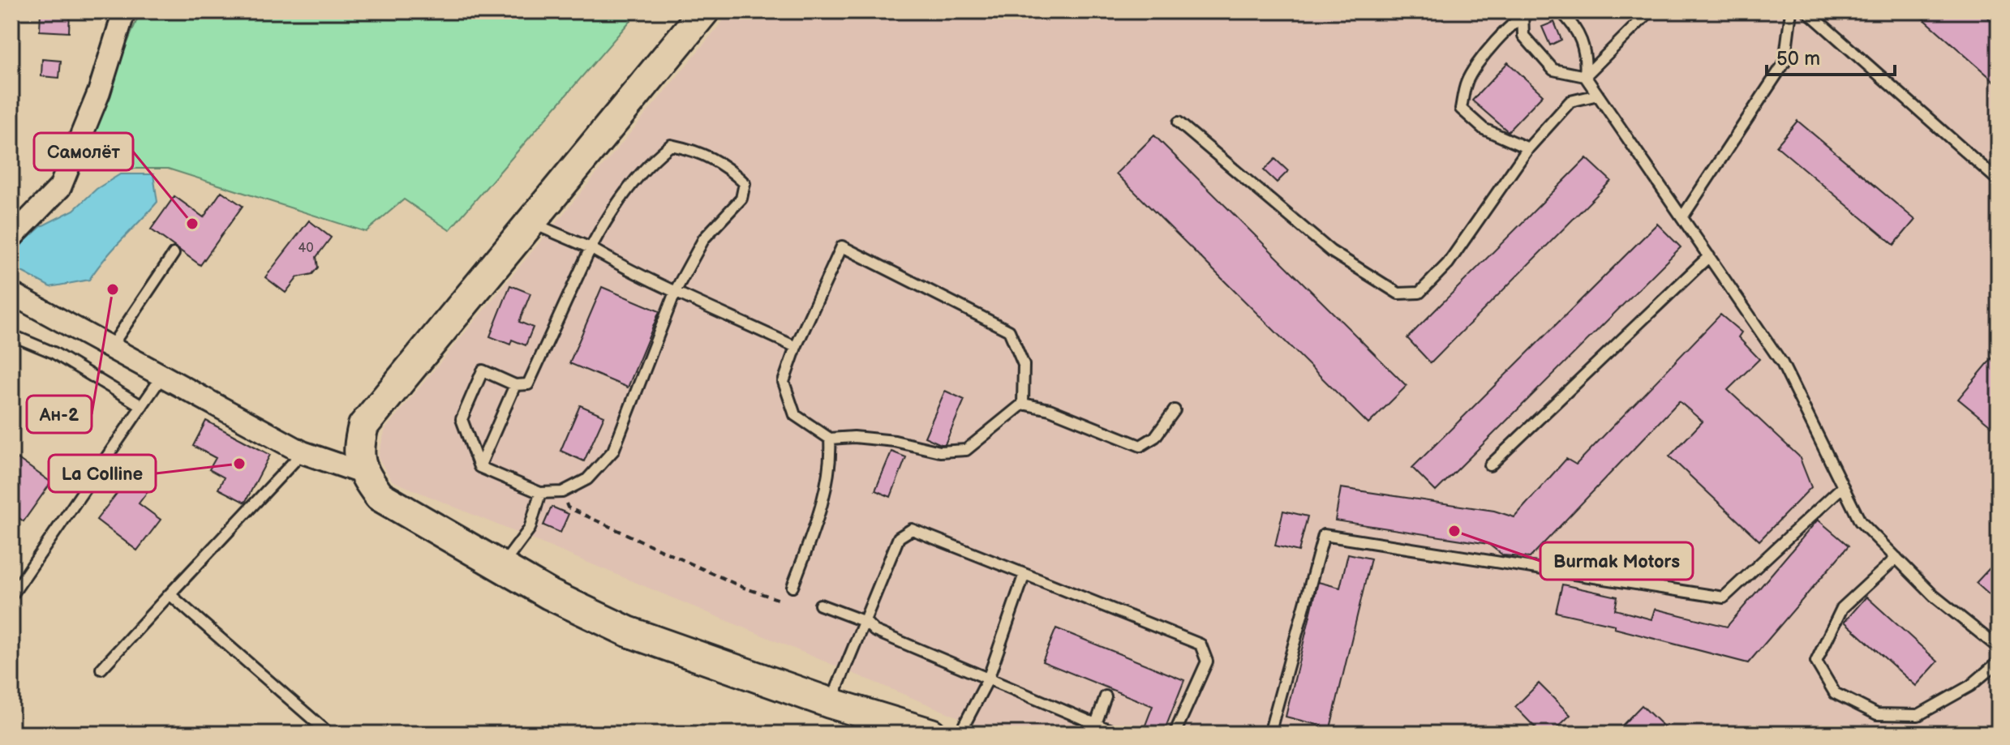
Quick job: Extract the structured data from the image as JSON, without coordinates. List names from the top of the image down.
{
  "places": [
    "Самолёт",
    "Ан-2",
    "La Colline",
    "Burmak Motors"
  ],
  "house_numbers": ["40"],
  "scale_bar": "50 m"
}
